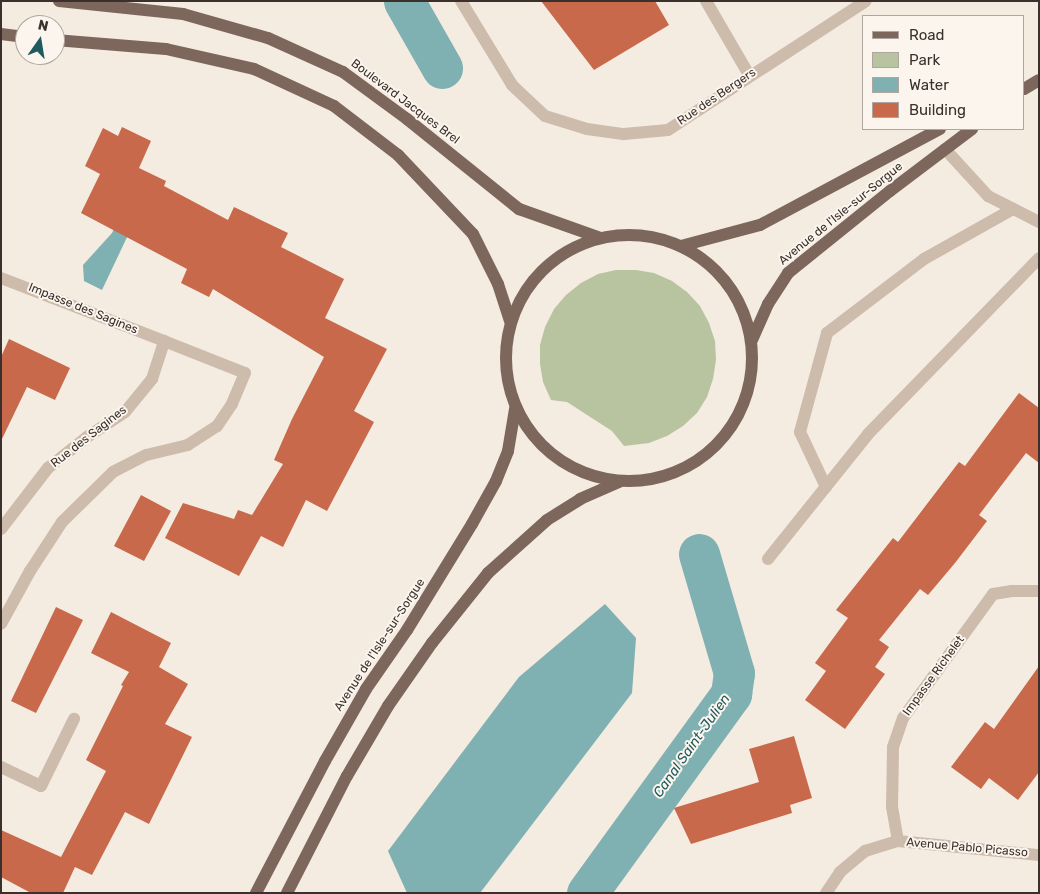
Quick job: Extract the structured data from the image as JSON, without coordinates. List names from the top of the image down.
{
  "streets": {
    "main road": ["Boulevard Jacques Brel", "Avenue de l'Isle-sur-Sorgue"],
    "street": [
      "Rue des Bergers",
      "Impasse des Sagines",
      "Rue des Sagines",
      "Impasse Richelet",
      "Avenue Pablo Picasso"
    ]
  },
  "crossings": [
    ["Impasse des Sagines", "Rue des Sagines"],
    ["Impasse Richelet", "Avenue Pablo Picasso"]
  ],
  "water": ["Canal Saint-Julien"],
  "legend": [
    "Road",
    "Park",
    "Water",
    "Building"
  ],
  "north": "top"
}
